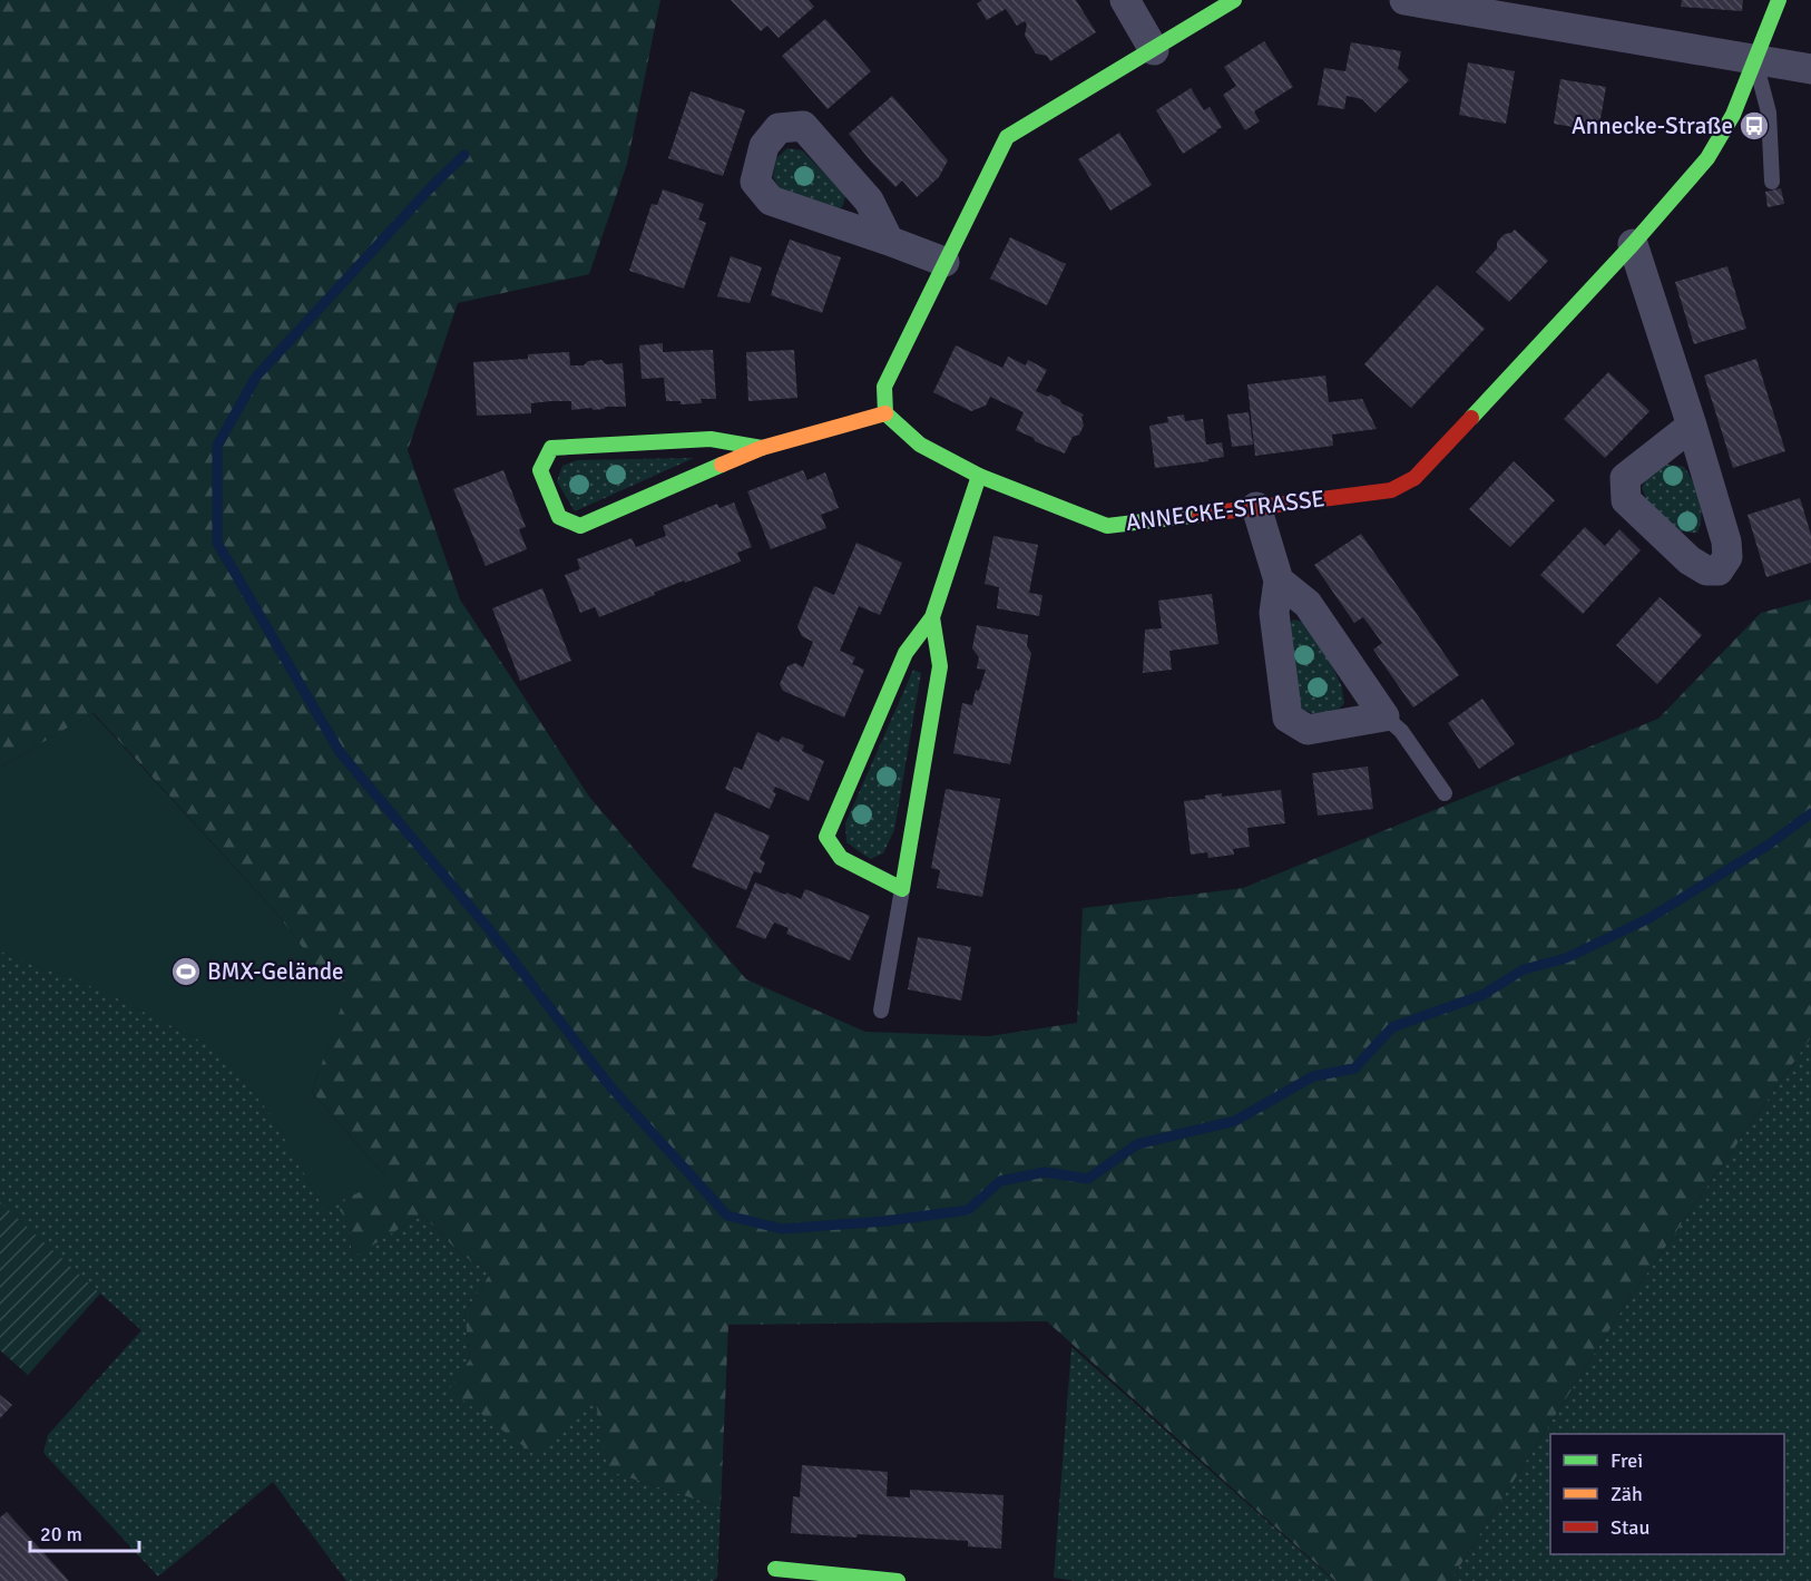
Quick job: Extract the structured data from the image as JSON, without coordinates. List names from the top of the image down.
{
  "streets": {
    "street": ["ANNECKE-STRASSE"]
  },
  "places": {
    "bus stop": ["Annecke-Straße"],
    "sports": ["BMX-Gelände"]
  },
  "legend": ["Frei", "Zäh", "Stau"],
  "scale_bar": "20 m"
}
